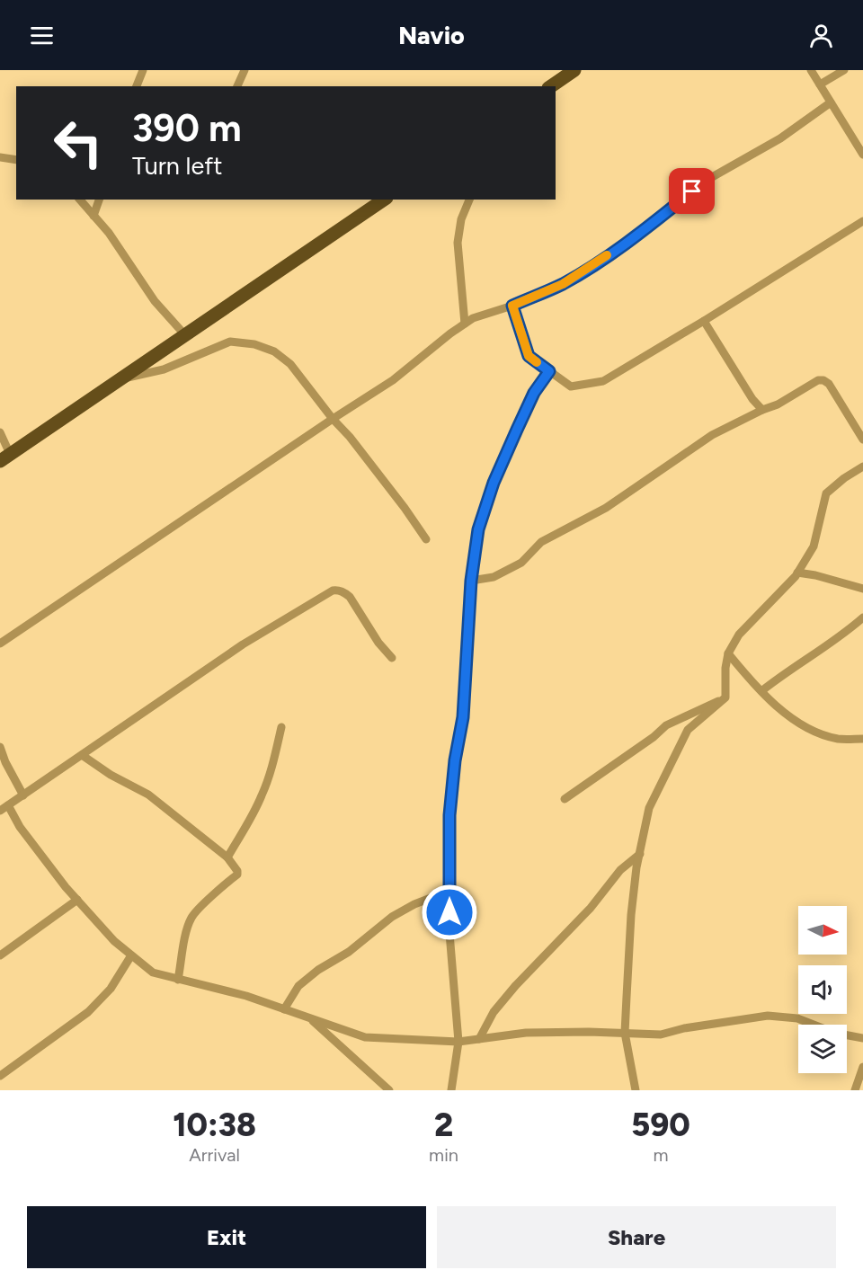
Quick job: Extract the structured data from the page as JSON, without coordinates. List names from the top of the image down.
{
  "north": "right",
  "page": {
    "header": "Navio",
    "turn": ["390 m", "Turn left"],
    "eta": [
      "10:38",
      "Arrival",
      "2",
      "min",
      "590",
      "m"
    ],
    "buttons": ["Exit", "Share"]
  }
}
